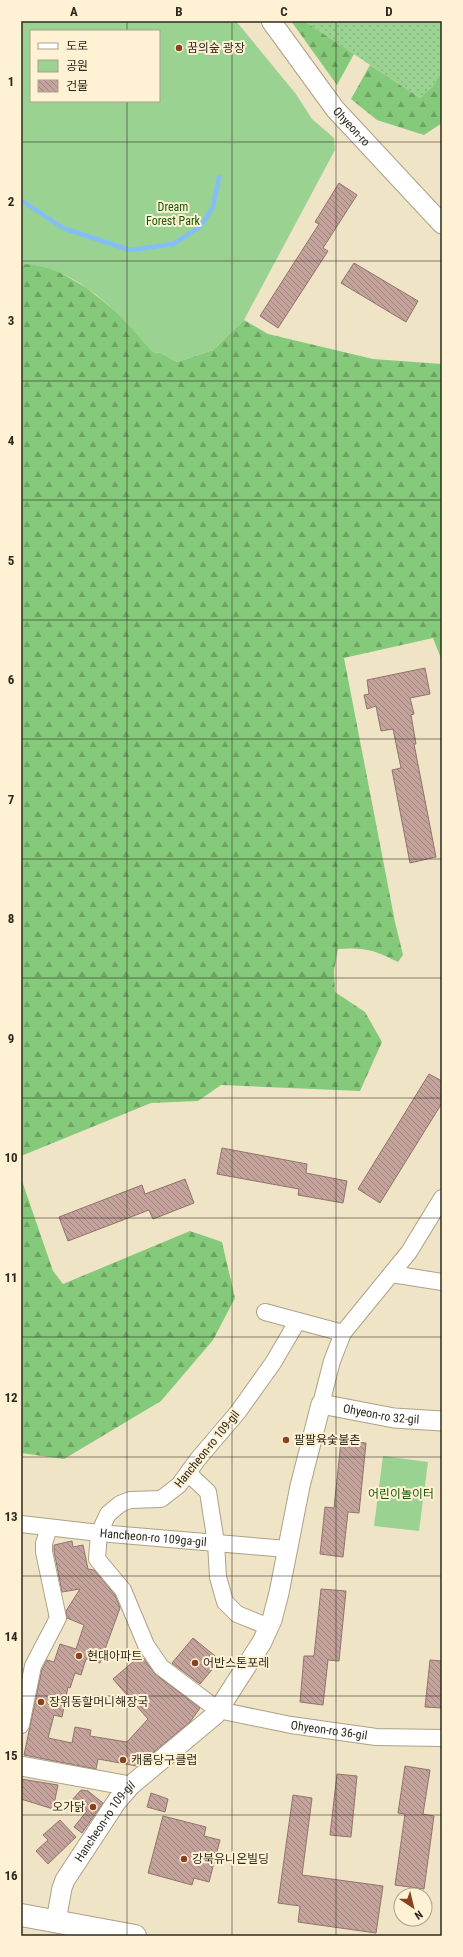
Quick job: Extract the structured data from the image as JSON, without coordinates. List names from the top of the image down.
{
  "streets": {
    "street": [
      "Ohyeon-ro",
      "Ohyeon-ro 32-gil",
      "Hancheon-ro 109-gil",
      "Hancheon-ro 109ga-gil",
      "Ohyeon-ro 36-gil"
    ]
  },
  "crossings": [
    ["Ohyeon-ro 32-gil", "Hancheon-ro 109-gil"],
    ["Hancheon-ro 109-gil", "Hancheon-ro 109ga-gil"],
    ["Hancheon-ro 109-gil", "Ohyeon-ro 36-gil"]
  ],
  "parks": ["Dream Forest Park", "어린이놀이터"],
  "places": [
    "꿈의숲 광장",
    "팔팔육숯불촌",
    "현대아파트",
    "어반스톤포레",
    "장위동할머니해장국",
    "캐롬당구클럽",
    "오가닭",
    "강북유니온빌딩"
  ],
  "legend": ["도로", "공원", "건물"],
  "north": "bottom right",
  "grid": {
    "columns": [
      "A",
      "B",
      "C",
      "D"
    ],
    "rows": [
      "1",
      "2",
      "3",
      "4",
      "5",
      "6",
      "7",
      "8",
      "9",
      "10",
      "11",
      "12",
      "13",
      "14",
      "15",
      "16"
    ]
  }
}
